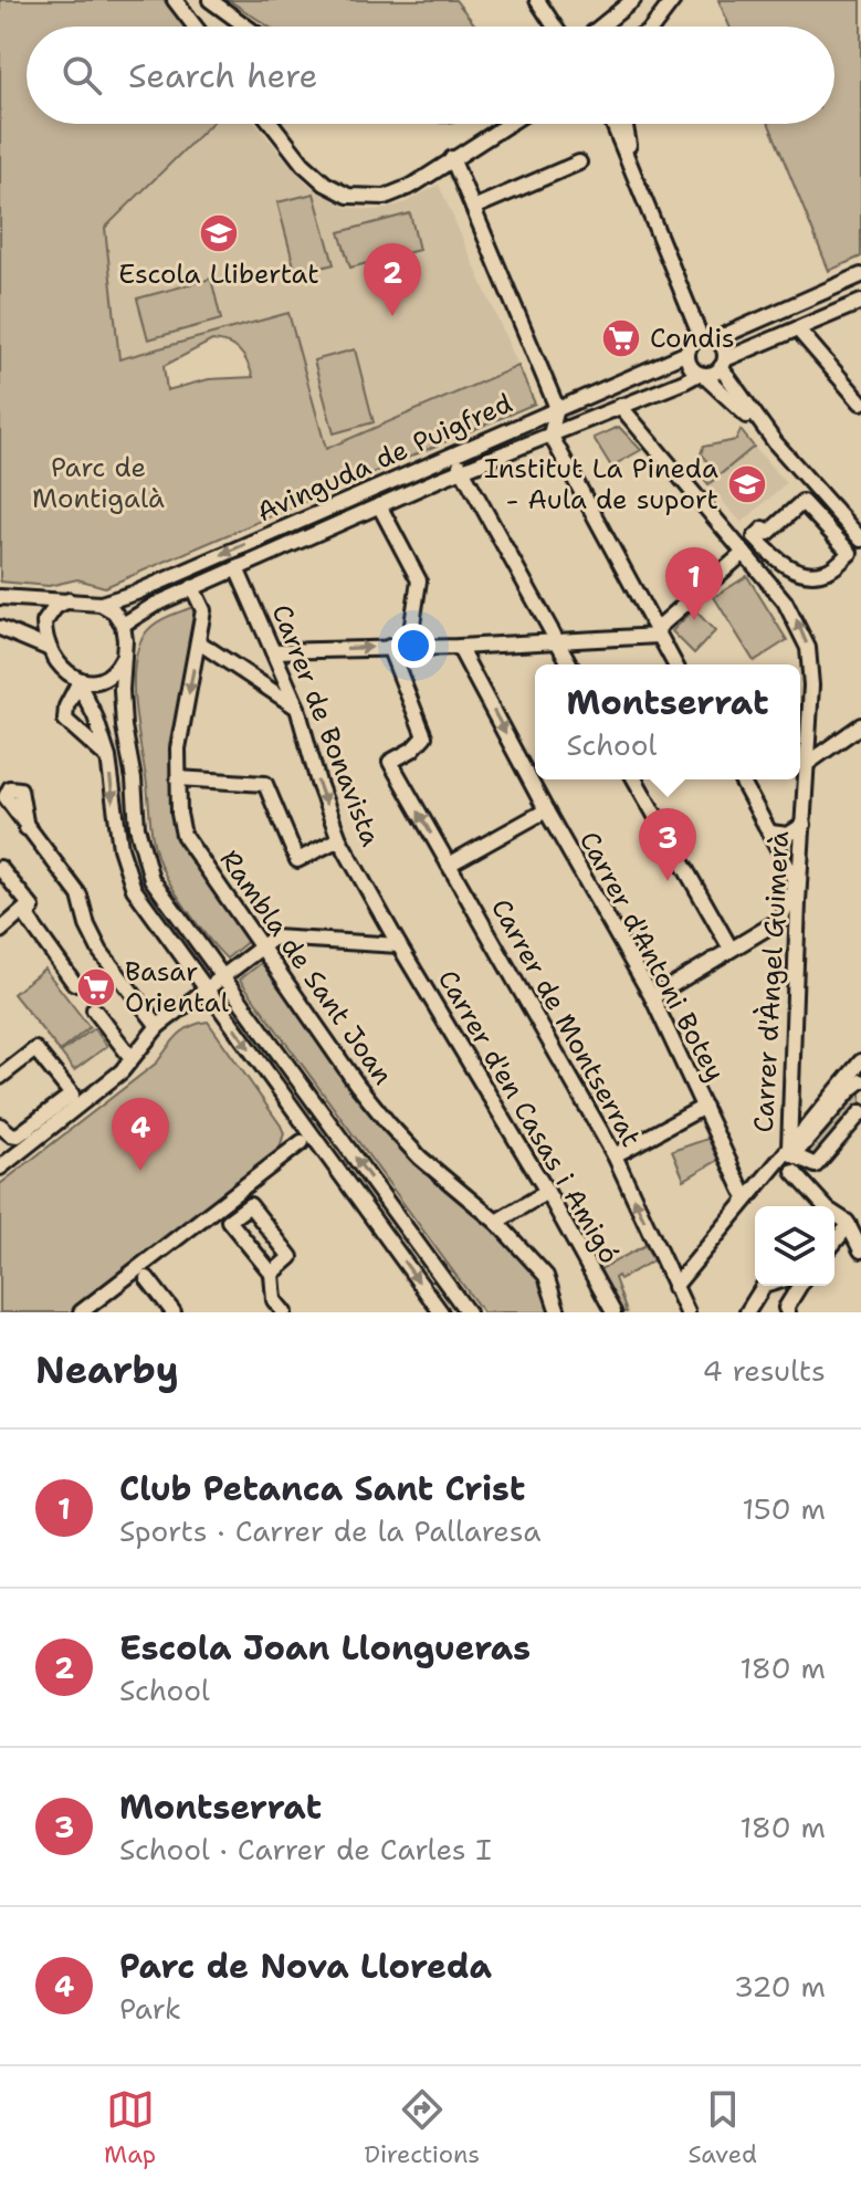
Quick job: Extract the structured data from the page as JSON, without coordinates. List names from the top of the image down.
{
  "streets": {
    "street": [
      "Avinguda de Puigfred",
      "Carrer de Bonavista",
      "Carrer d'Antoni Botey",
      "Rambla de Sant Joan",
      "Carrer d'Àngel Guimerà",
      "Carrer de Montserrat",
      "Carrer d'en Casas i Amigó"
    ]
  },
  "crossings": [
    ["Avinguda de Puigfred", "Carrer de Bonavista"],
    ["Avinguda de Puigfred", "Rambla de Sant Joan"],
    ["Avinguda de Puigfred", "Carrer d'Àngel Guimerà"],
    ["Carrer de Bonavista", "Carrer d'en Casas i Amigó"]
  ],
  "one_way": ["Carrer de Montserrat"],
  "parks": ["Parc de Montigalà"],
  "places": {
    "school or university": ["Escola Llibertat", "Institut La Pineda - Aula de suport"],
    "supermarket": ["Condis", "Basar Oriental"]
  },
  "page": {
    "search": "Search here",
    "pins": [
      "2",
      "1",
      "3",
      "4"
    ],
    "popup": ["Montserrat", "School"],
    "heading": ["Nearby", "4 results"],
    "list": [
      {
        "mark": "1",
        "name": "Club Petanca Sant Crist",
        "note": "Sports · Carrer de la Pallaresa",
        "value": "150 m"
      },
      {
        "mark": "2",
        "name": "Escola Joan Llongueras",
        "note": "School",
        "value": "180 m"
      },
      {
        "mark": "3",
        "name": "Montserrat",
        "note": "School · Carrer de Carles I",
        "value": "180 m"
      },
      {
        "mark": "4",
        "name": "Parc de Nova Lloreda",
        "note": "Park",
        "value": "320 m"
      }
    ],
    "nav": ["Map", "Directions", "Saved"]
  }
}
